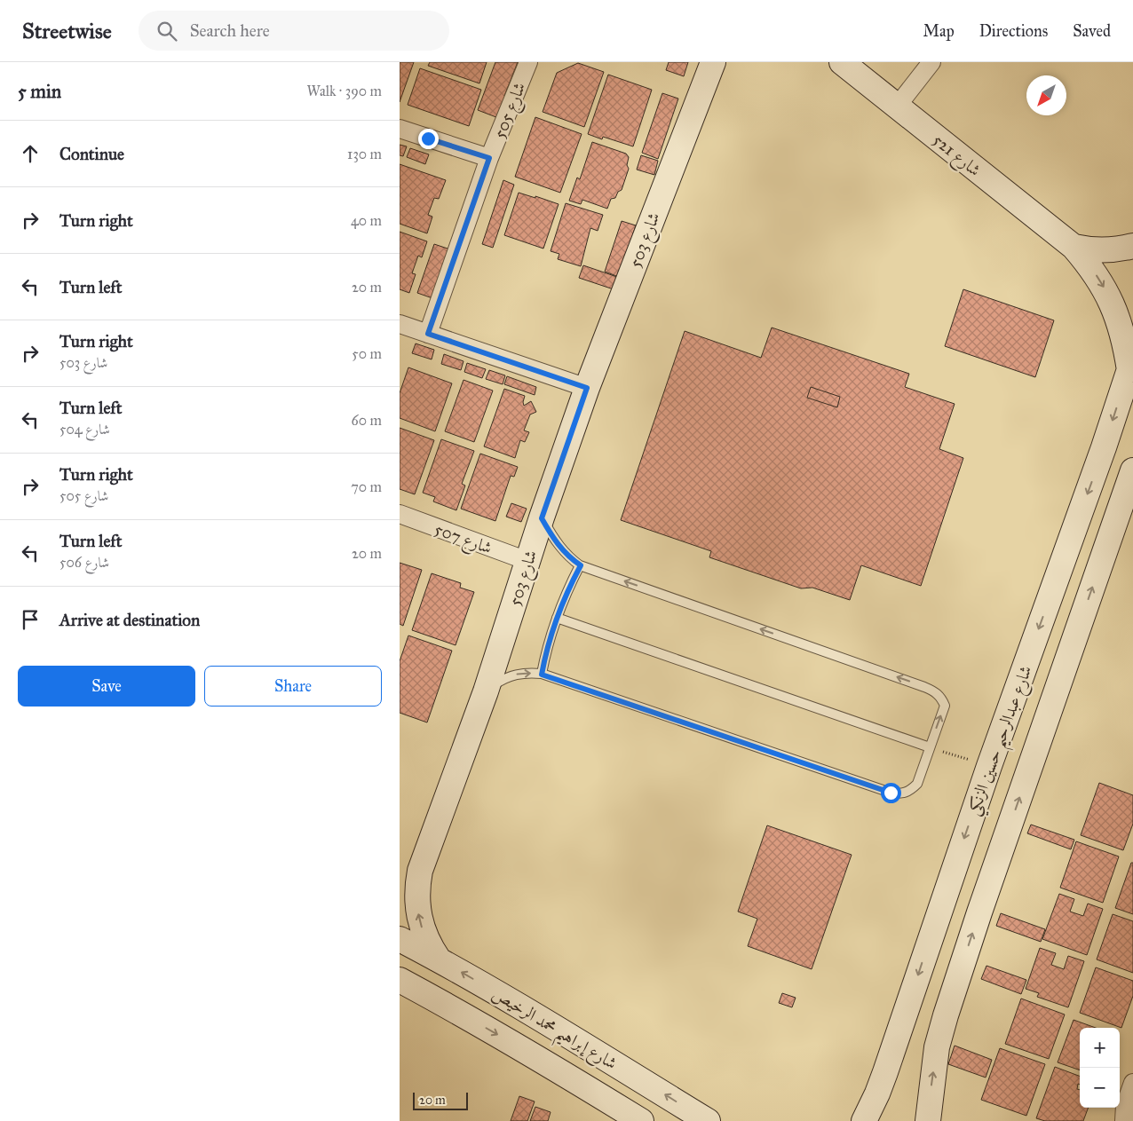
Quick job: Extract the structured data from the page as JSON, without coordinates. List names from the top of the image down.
{
  "streets": {
    "street": [
      "شارع 505",
      "شارع 521",
      "شارع 503",
      "شارع 507",
      "شارع عبدالرحيم حسين الزنكي",
      "شارع إبراهيم محمد الرخيص"
    ]
  },
  "crossings": [
    ["شارع 521", "شارع عبدالرحيم حسين الزنكي"],
    ["شارع 503", "شارع 507"],
    ["شارع 503", "شارع إبراهيم محمد الرخيص"]
  ],
  "scale_bar": "20 m",
  "north": "bottom left",
  "page": {
    "header": "Streetwise",
    "search": "Search here",
    "nav": ["Map", "Directions", "Saved"],
    "heading": ["5 min", "Walk · 390 m"],
    "list": [
      ["Continue", "130 m"],
      ["Turn right", "40 m"],
      ["Turn left", "20 m"],
      ["Turn right", "شارع 503", "50 m"],
      ["Turn left", "شارع 504", "60 m"],
      ["Turn right", "شارع 505", "70 m"],
      ["Turn left", "شارع 506", "20 m"],
      "Arrive at destination"
    ],
    "buttons": ["Save", "Share"],
    "map_buttons": ["+", "−"],
    "scale": "20 m"
  }
}
